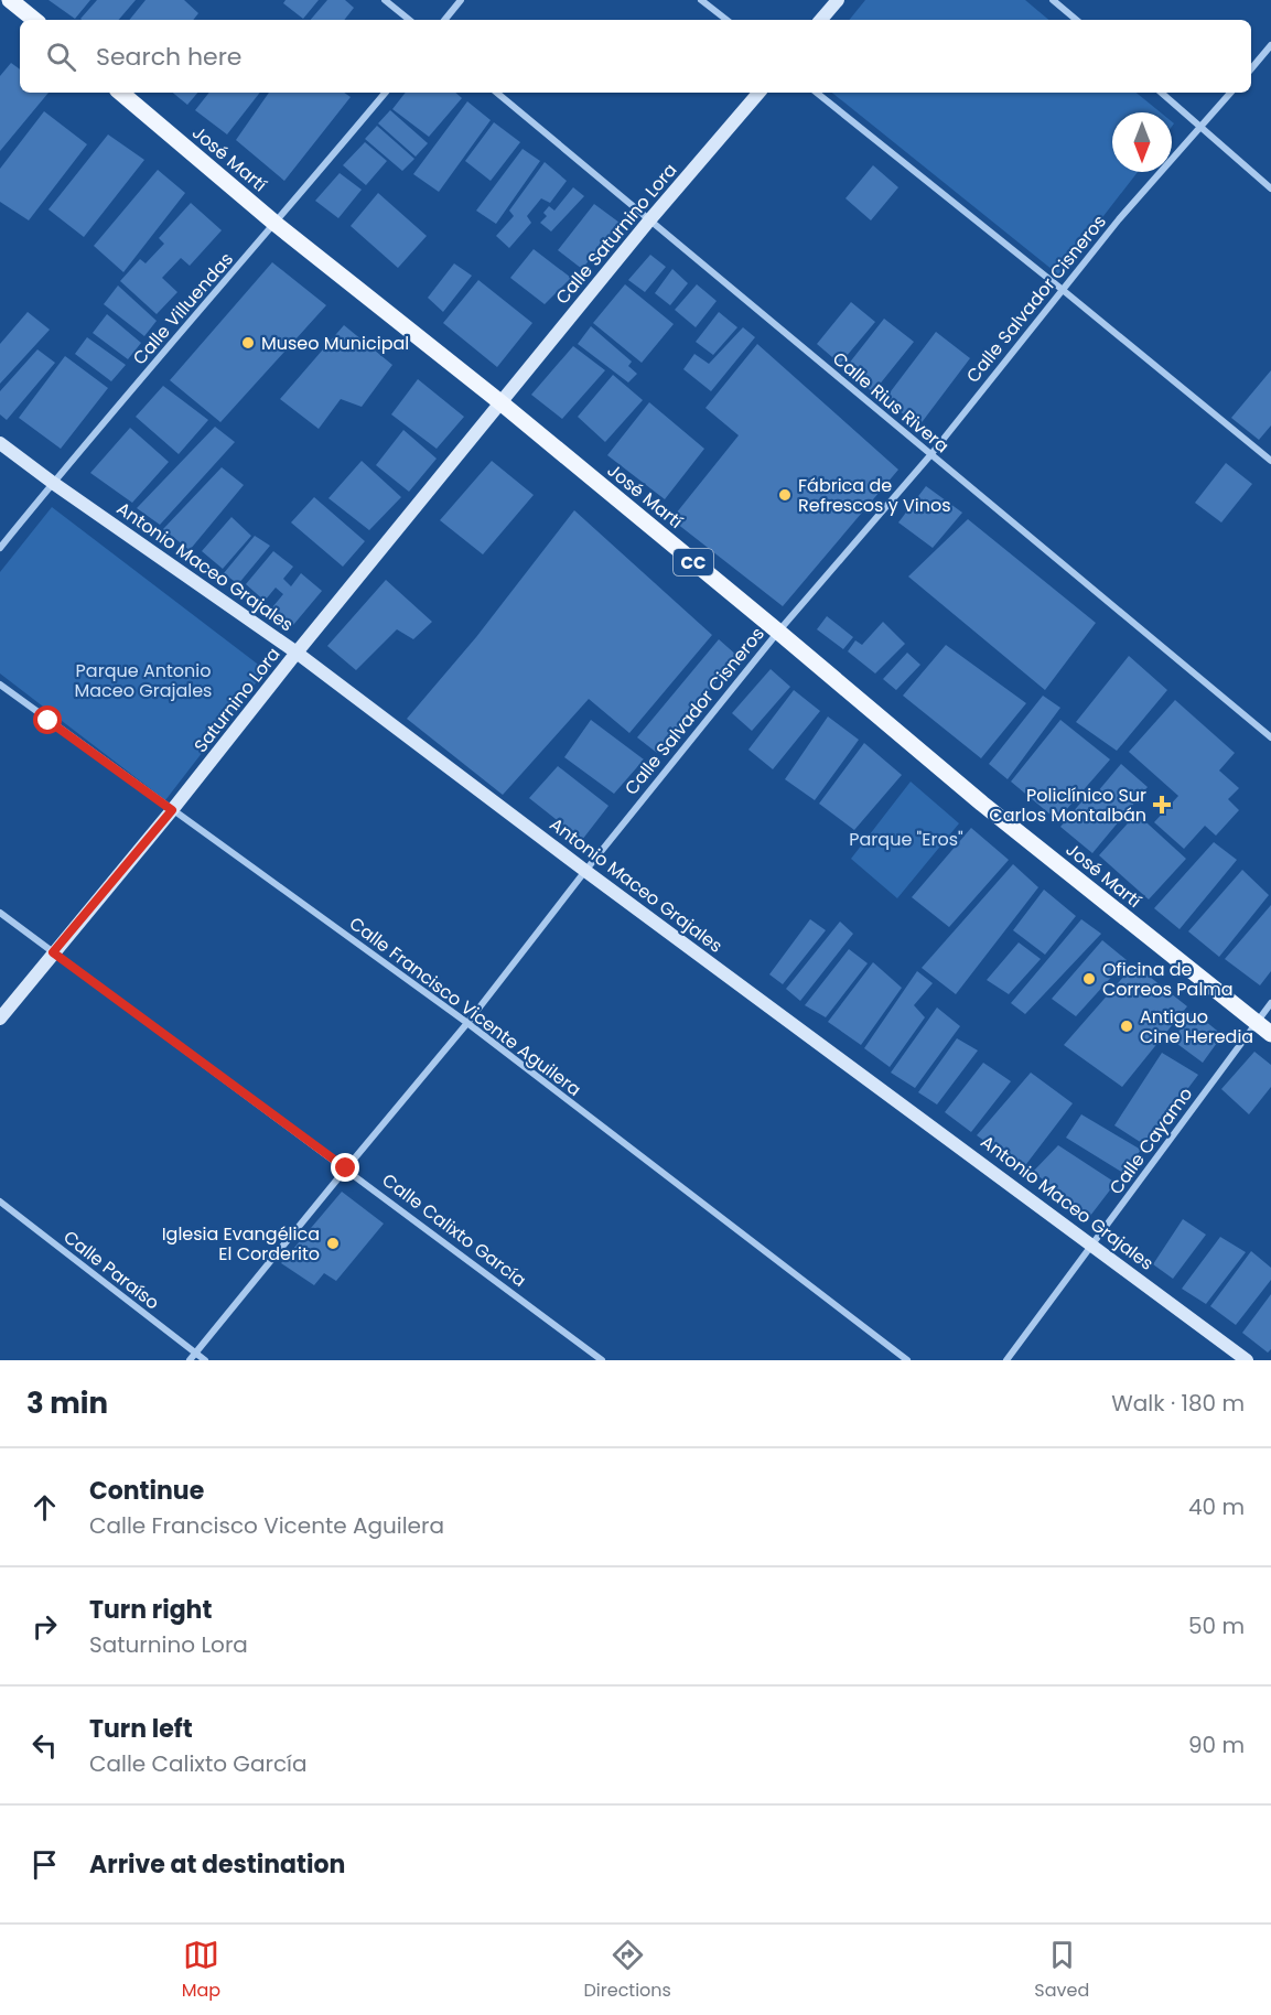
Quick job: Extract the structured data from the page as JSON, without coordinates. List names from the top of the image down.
{
  "streets": {
    "main road": ["José Martí", "CC"],
    "street": [
      "Calle Saturnino Lora",
      "Calle Salvador Cisneros",
      "Calle Villuendas",
      "Calle Rius Rivera",
      "Antonio Maceo Grajales",
      "Saturnino Lora",
      "Calle Francisco Vicente Aguilera",
      "Calle Cayamo",
      "Calle Calixto García",
      "Calle Paraíso"
    ]
  },
  "crossings": [
    ["José Martí", "Calle Saturnino Lora"],
    ["José Martí", "Calle Salvador Cisneros"],
    ["José Martí", "Calle Villuendas"],
    ["José Martí", "Saturnino Lora"],
    ["José Martí", "Calle Cayamo"],
    ["Calle Saturnino Lora", "Calle Rius Rivera"],
    ["Calle Saturnino Lora", "Saturnino Lora"],
    ["Calle Salvador Cisneros", "Calle Rius Rivera"],
    ["Calle Salvador Cisneros", "Antonio Maceo Grajales"],
    ["Calle Salvador Cisneros", "Calle Francisco Vicente Aguilera"],
    ["Calle Salvador Cisneros", "Calle Calixto García"],
    ["Calle Salvador Cisneros", "Calle Paraíso"],
    ["Calle Villuendas", "Antonio Maceo Grajales"],
    ["Antonio Maceo Grajales", "Saturnino Lora"],
    ["Antonio Maceo Grajales", "Calle Cayamo"],
    ["Saturnino Lora", "Calle Francisco Vicente Aguilera"],
    ["Saturnino Lora", "Calle Calixto García"]
  ],
  "parks": ["Parque Antonio Maceo Grajales", "Parque \"Eros\""],
  "places": {
    "other": [
      "Museo Municipal",
      "Fábrica de Refrescos y Vinos",
      "Oficina de Correos Palma",
      "Antiguo Cine Heredia",
      "Iglesia Evangélica El Corderito"
    ],
    "health": ["Policlínico Sur Carlos Montalbán"]
  },
  "north": "bottom",
  "page": {
    "search": "Search here",
    "heading": ["3 min", "Walk · 180 m"],
    "list": [
      ["Continue", "Calle Francisco Vicente Aguilera", "40 m"],
      ["Turn right", "Saturnino Lora", "50 m"],
      ["Turn left", "Calle Calixto García", "90 m"],
      "Arrive at destination"
    ],
    "nav": ["Map", "Directions", "Saved"]
  }
}
